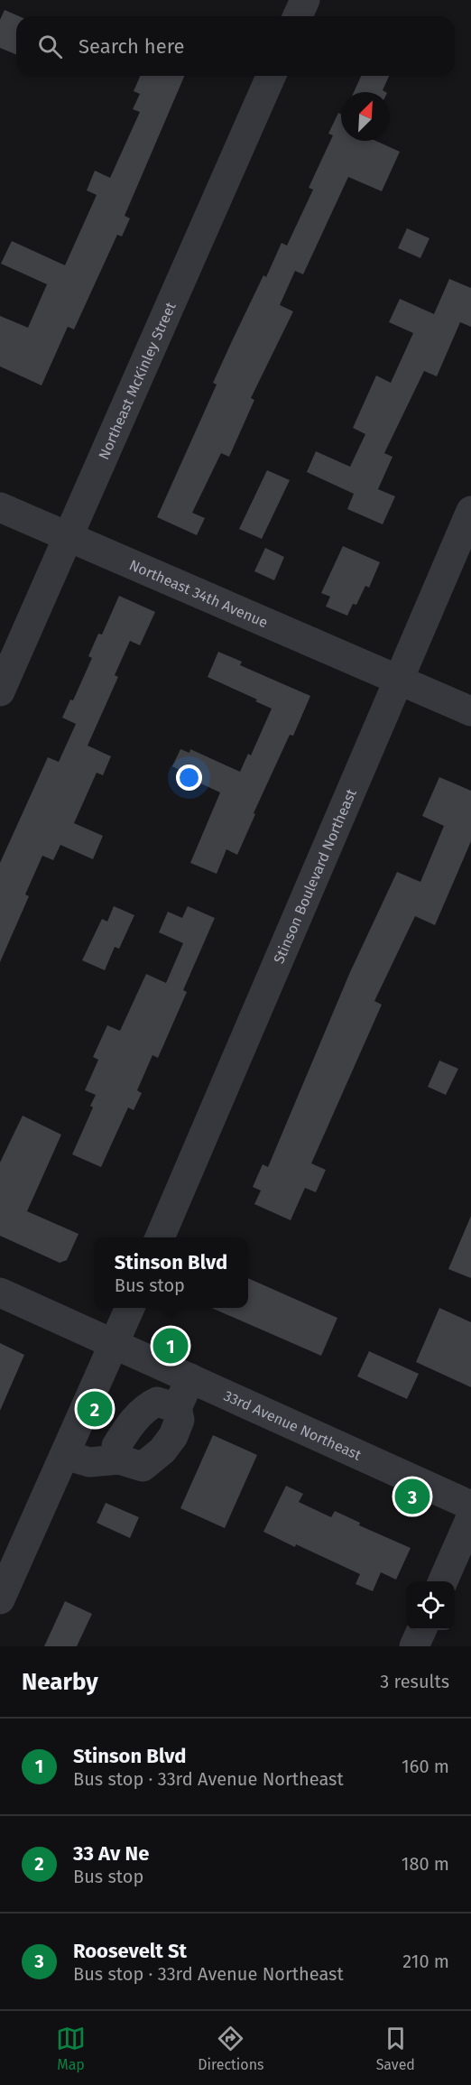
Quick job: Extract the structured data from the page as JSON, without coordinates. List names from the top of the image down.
{
  "streets": {
    "street": [
      "Northeast McKinley Street",
      "Northeast 34th Avenue",
      "Stinson Boulevard Northeast",
      "33rd Avenue Northeast"
    ]
  },
  "crossings": [
    ["Northeast McKinley Street", "Northeast 34th Avenue"],
    ["Northeast 34th Avenue", "Stinson Boulevard Northeast"]
  ],
  "north": "top right",
  "page": {
    "search": "Search here",
    "popup": ["Stinson Blvd", "Bus stop"],
    "pins": ["1", "2", "3"],
    "heading": ["Nearby", "3 results"],
    "list": [
      {
        "mark": "1",
        "name": "Stinson Blvd",
        "note": "Bus stop · 33rd Avenue Northeast",
        "value": "160 m"
      },
      {
        "mark": "2",
        "name": "33 Av Ne",
        "note": "Bus stop",
        "value": "180 m"
      },
      {
        "mark": "3",
        "name": "Roosevelt St",
        "note": "Bus stop · 33rd Avenue Northeast",
        "value": "210 m"
      }
    ],
    "nav": ["Map", "Directions", "Saved"]
  }
}
